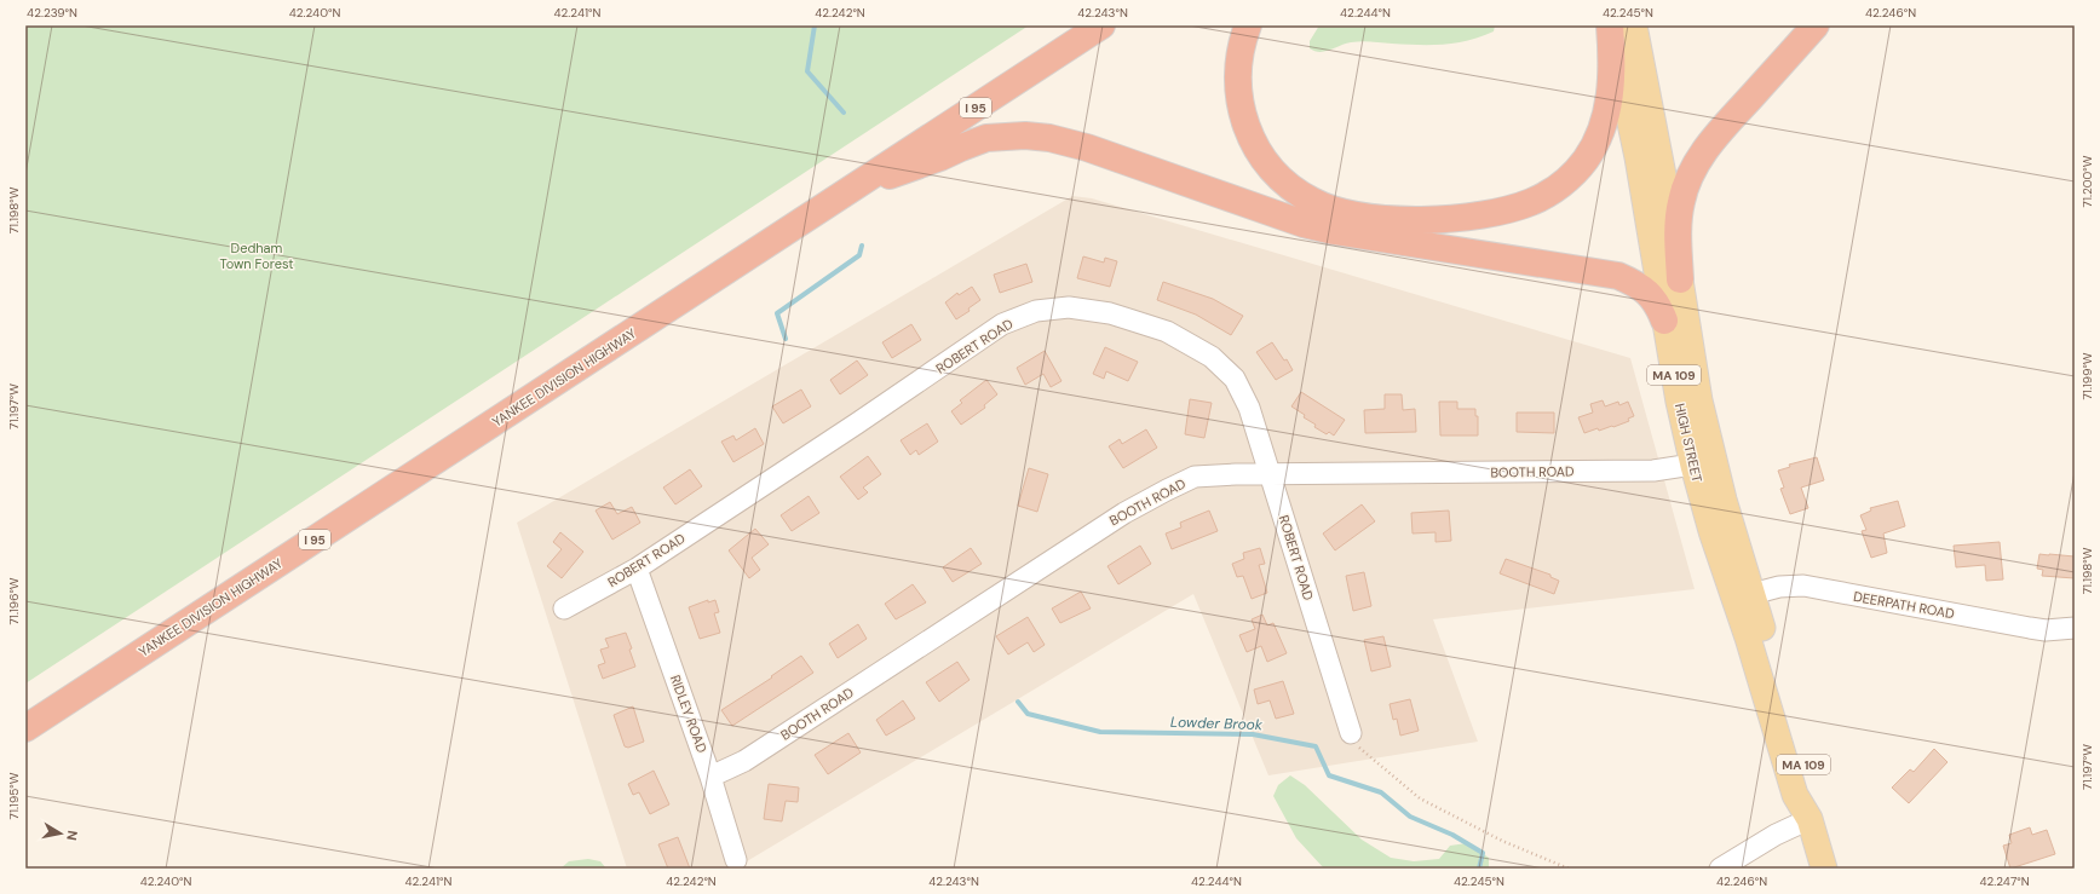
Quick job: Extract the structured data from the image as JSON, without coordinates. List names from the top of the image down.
{
  "streets": {
    "highway": ["I 95", "YANKEE DIVISION HIGHWAY"],
    "main road": ["MA 109", "HIGH STREET"],
    "street": [
      "ROBERT ROAD",
      "BOOTH ROAD",
      "DEERPATH ROAD",
      "RIDLEY ROAD"
    ]
  },
  "crossings": [
    ["ROBERT ROAD", "BOOTH ROAD"],
    ["ROBERT ROAD", "RIDLEY ROAD"],
    ["HIGH STREET", "BOOTH ROAD"],
    ["HIGH STREET", "DEERPATH ROAD"],
    ["BOOTH ROAD", "RIDLEY ROAD"]
  ],
  "water": ["Lowder Brook"],
  "parks": ["Dedham Town Forest"],
  "north": "right",
  "coordinates": [
    "42.239°N",
    "42.240°N",
    "42.241°N",
    "42.242°N",
    "42.243°N",
    "42.244°N",
    "42.245°N",
    "42.246°N",
    "71.200°W",
    "71.198°W",
    "71.199°W",
    "71.197°W",
    "71.196°W",
    "71.195°W",
    "42.247°N"
  ]
}
